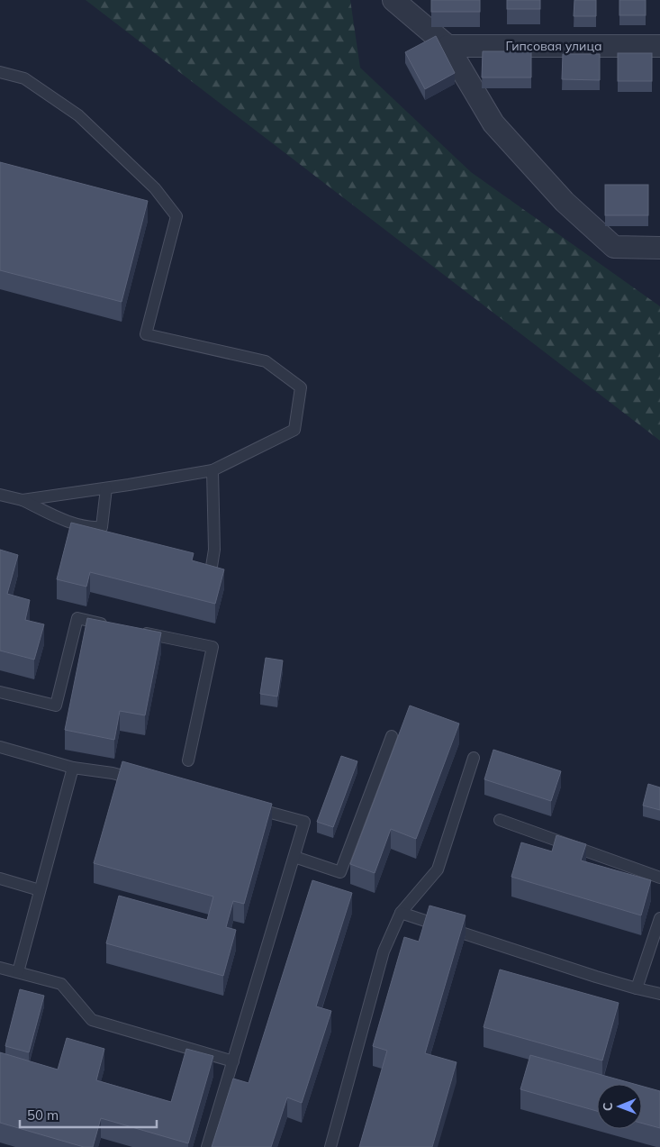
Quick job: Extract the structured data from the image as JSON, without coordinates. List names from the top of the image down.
{
  "streets": {
    "street": ["Гипсовая улица"]
  },
  "scale_bar": "50 m",
  "north": "left"
}
